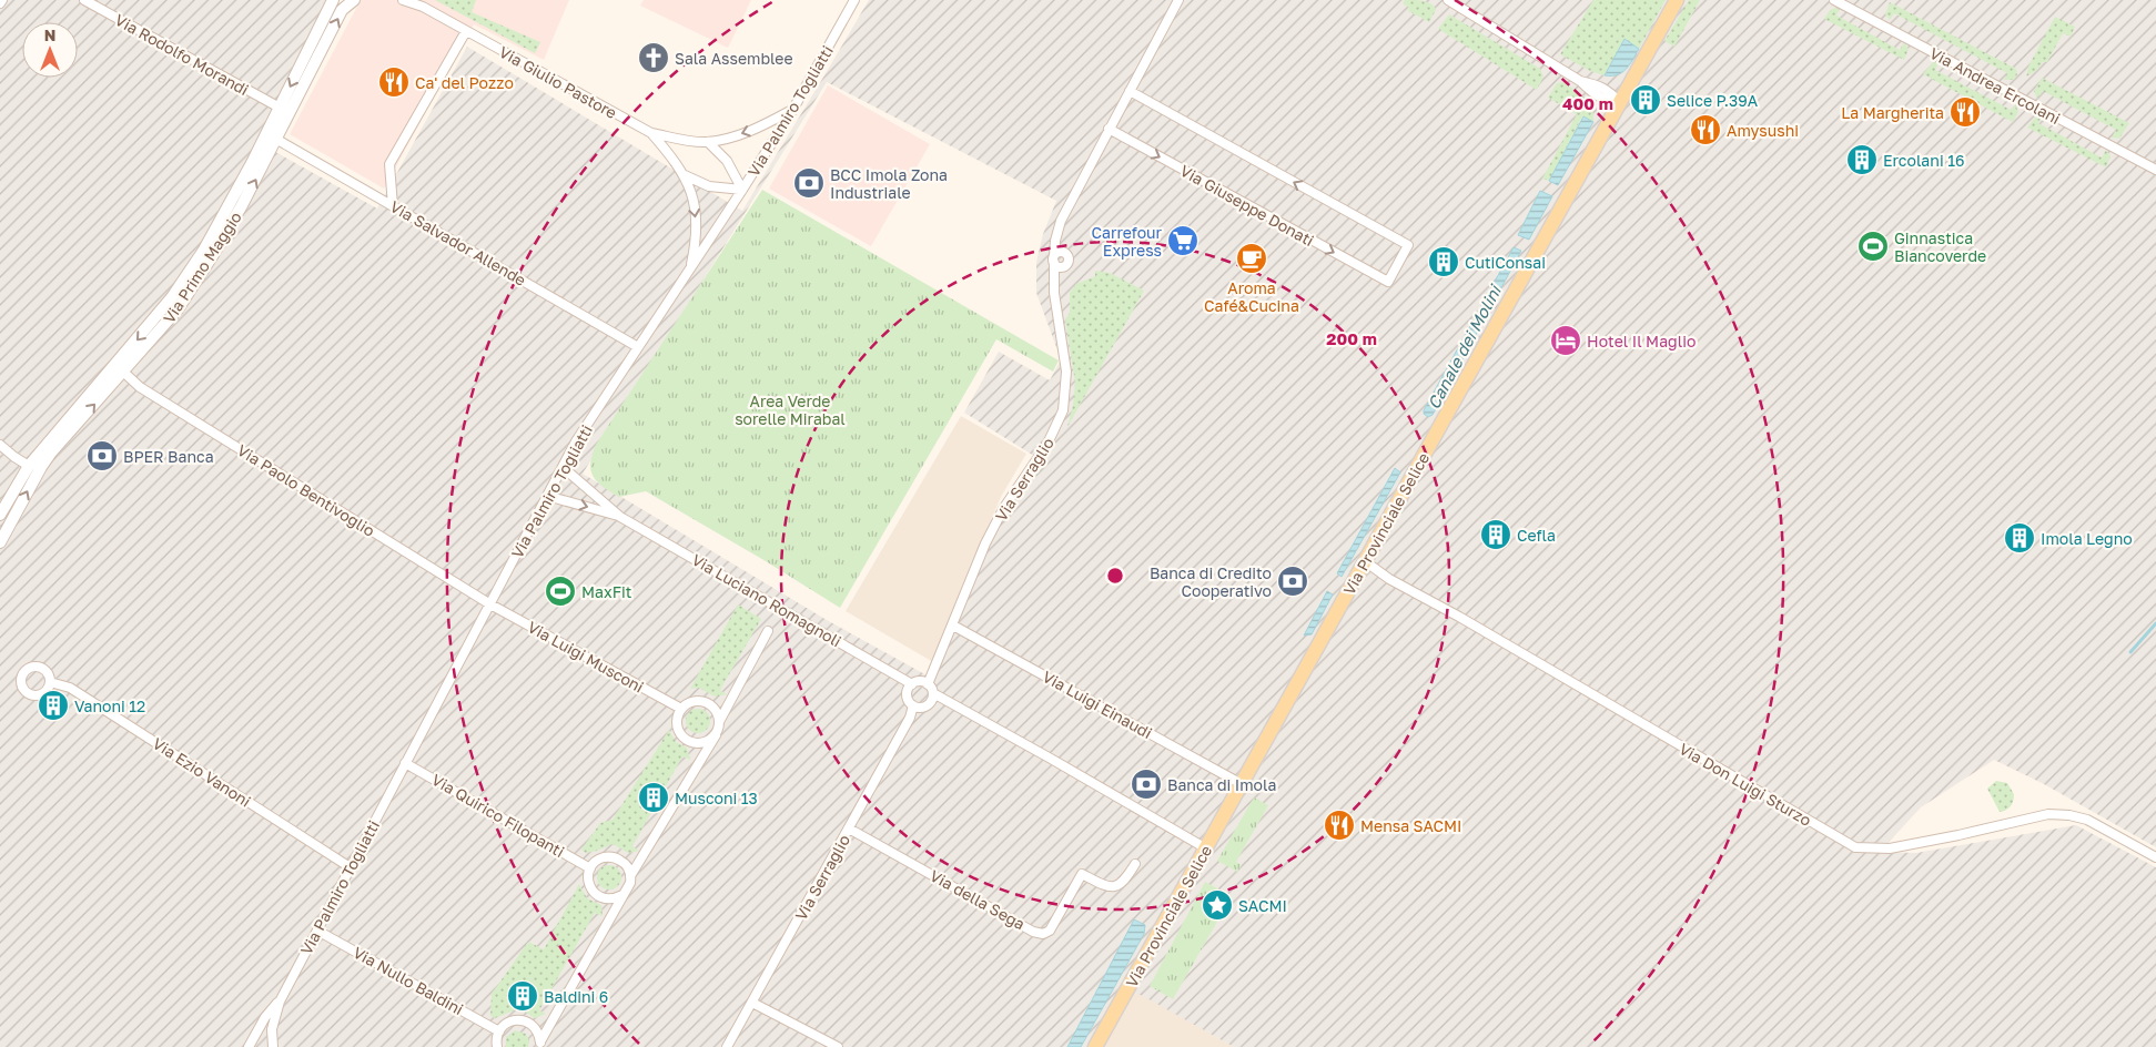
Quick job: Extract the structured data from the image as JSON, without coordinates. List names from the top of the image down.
{
  "streets": {
    "main road": ["Via Provinciale Selice"],
    "street": [
      "Via Rodolfo Morandi",
      "Via Giulio Pastore",
      "Via Andrea Ercolani",
      "Via Palmiro Togliatti",
      "Via Giuseppe Donati",
      "Via Salvador Allende",
      "Via Primo Maggio",
      "Via Serraglio",
      "Via Paolo Bentivoglio",
      "Via Luciano Romagnoli",
      "Via Luigi Musconi",
      "Via Luigi Einaudi",
      "Via Ezio Vanoni",
      "Via Don Luigi Sturzo",
      "Via Quirico Filopanti",
      "Via della Sega",
      "Via Nullo Baldini"
    ]
  },
  "crossings": [
    ["Via Rodolfo Morandi", "Via Primo Maggio"],
    ["Via Giulio Pastore", "Via Palmiro Togliatti"],
    ["Via Palmiro Togliatti", "Via Salvador Allende"],
    ["Via Palmiro Togliatti", "Via Paolo Bentivoglio"],
    ["Via Palmiro Togliatti", "Via Luciano Romagnoli"],
    ["Via Palmiro Togliatti", "Via Luigi Musconi"],
    ["Via Palmiro Togliatti", "Via Ezio Vanoni"],
    ["Via Palmiro Togliatti", "Via Quirico Filopanti"],
    ["Via Palmiro Togliatti", "Via Nullo Baldini"],
    ["Via Giuseppe Donati", "Via Serraglio"],
    ["Via Salvador Allende", "Via Primo Maggio"],
    ["Via Primo Maggio", "Via Paolo Bentivoglio"],
    ["Via Serraglio", "Via Luciano Romagnoli"],
    ["Via Serraglio", "Via Luigi Einaudi"],
    ["Via Serraglio", "Via della Sega"],
    ["Via Paolo Bentivoglio", "Via Luigi Musconi"],
    ["Via Provinciale Selice", "Via Luigi Einaudi"],
    ["Via Provinciale Selice", "Via Don Luigi Sturzo"]
  ],
  "water": ["Canale dei Molini"],
  "parks": ["Area Verde sorelle Mirabal"],
  "places": {
    "church": ["Sala Assemblee"],
    "restaurant": [
      "Ca' del Pozzo",
      "La Margherita",
      "Amysushi",
      "Mensa SACMI"
    ],
    "building": [
      "Selice P.39A",
      "Ercolani 16",
      "CutiConsai",
      "Cefla",
      "Imola Legno",
      "Vanoni 12",
      "Musconi 13",
      "Baldini 6"
    ],
    "bank": [
      "BCC Imola Zona Industriale",
      "BPER Banca",
      "Banca di Credito Cooperativo",
      "Banca di Imola"
    ],
    "supermarket": ["Carrefour Express"],
    "sports": ["Ginnastica Biancoverde", "MaxFit"],
    "cafe": ["Aroma Café&Cucina"],
    "hotel": ["Hotel Il Maglio"],
    "place": ["SACMI"]
  },
  "north": "top",
  "rings": ["400 m", "200 m"]
}
